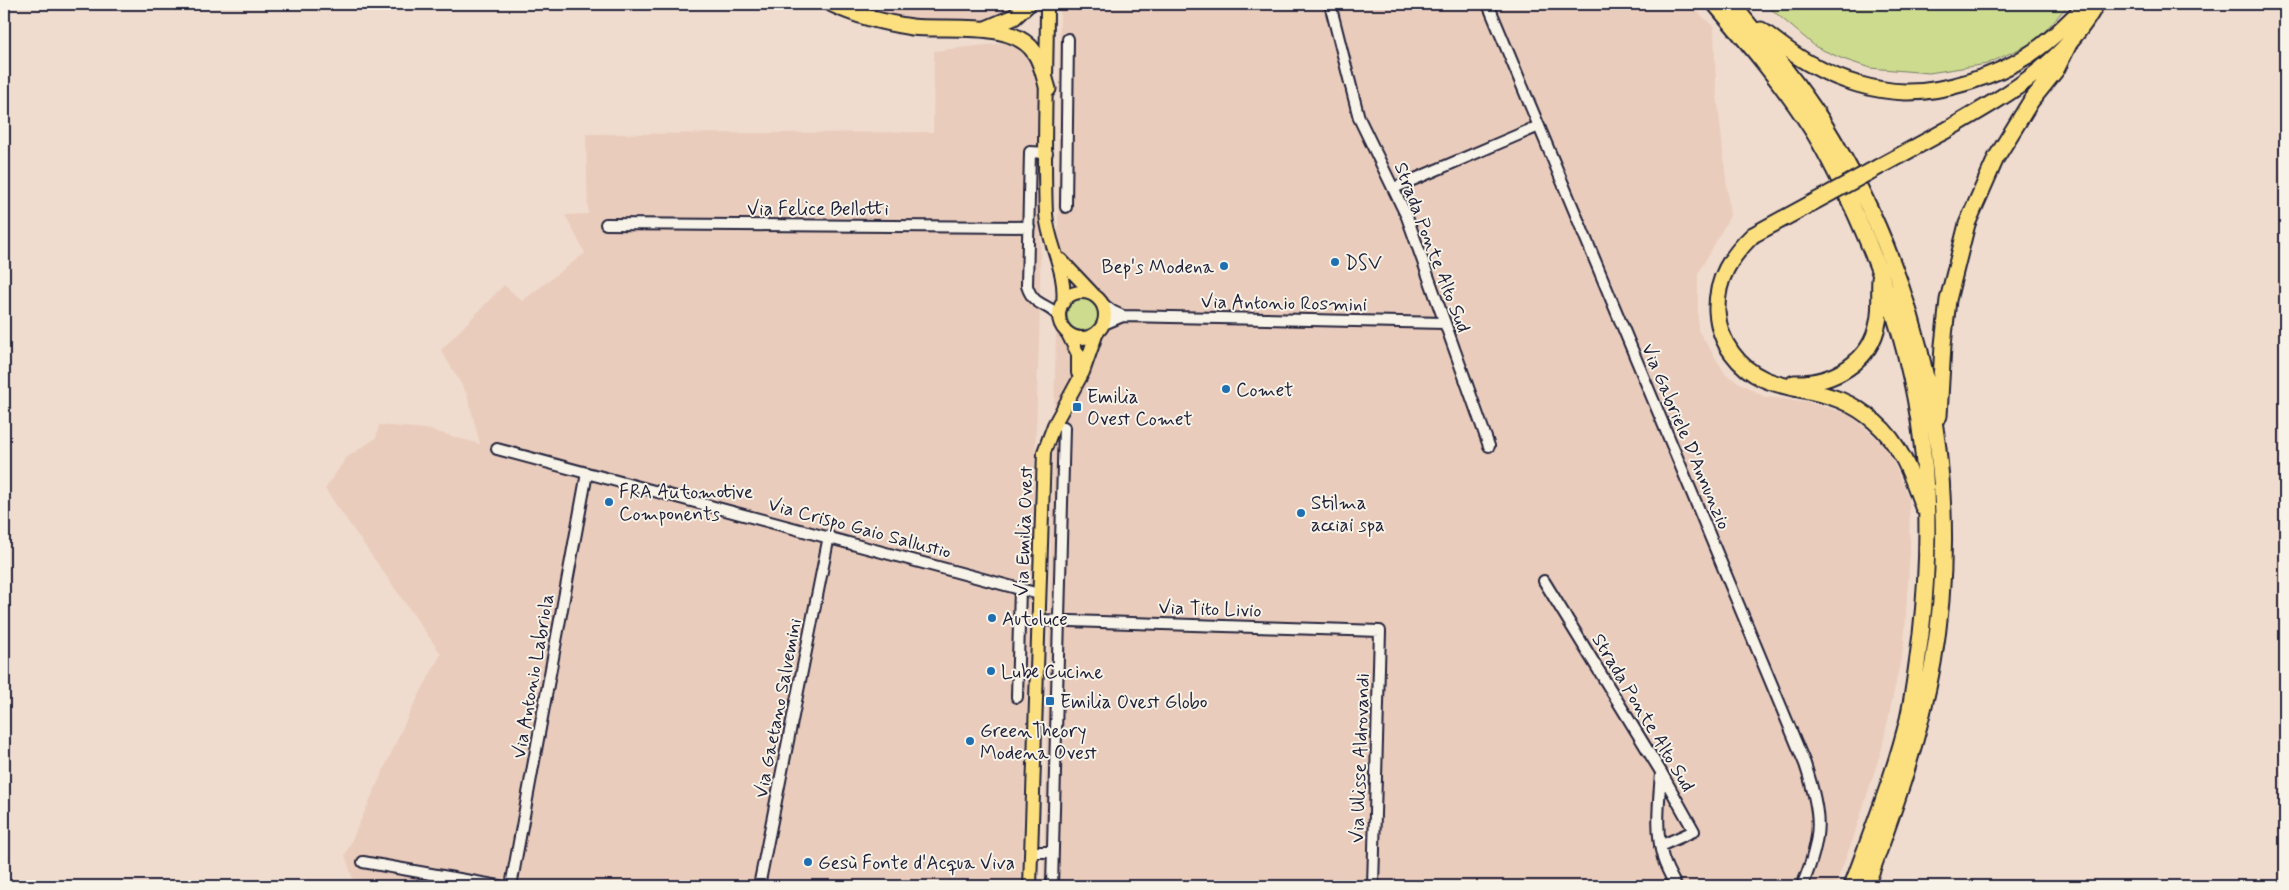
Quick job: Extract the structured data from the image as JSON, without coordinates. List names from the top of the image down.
{
  "streets": {
    "main road": ["Via Emilia Ovest"],
    "street": [
      "Via Felice Bellotti",
      "Strada Ponte Alto Sud",
      "Via Antonio Rosmini",
      "Via Gabriele D'Annunzio",
      "Via Crispo Gaio Sallustio",
      "Via Tito Livio",
      "Via Antonio Labriola",
      "Via Gaetano Salvemini",
      "Via Ulisse Aldrovandi"
    ]
  },
  "crossings": [
    ["Strada Ponte Alto Sud", "Via Antonio Rosmini"],
    ["Via Crispo Gaio Sallustio", "Via Emilia Ovest"],
    ["Via Crispo Gaio Sallustio", "Via Antonio Labriola"],
    ["Via Crispo Gaio Sallustio", "Via Gaetano Salvemini"],
    ["Via Emilia Ovest", "Via Tito Livio"],
    ["Via Tito Livio", "Via Ulisse Aldrovandi"]
  ],
  "places": {
    "other": [
      "DSV",
      "Bep's Modena",
      "Comet",
      "FRA Automotive Components",
      "Stilma acciai spa",
      "Autoluce",
      "Lube Cucine",
      "GreenTheory Modena Ovest",
      "Gesù Fonte d'Acqua Viva"
    ],
    "transit": ["Emilia Ovest Comet", "Emilia Ovest Globo"]
  }
}
